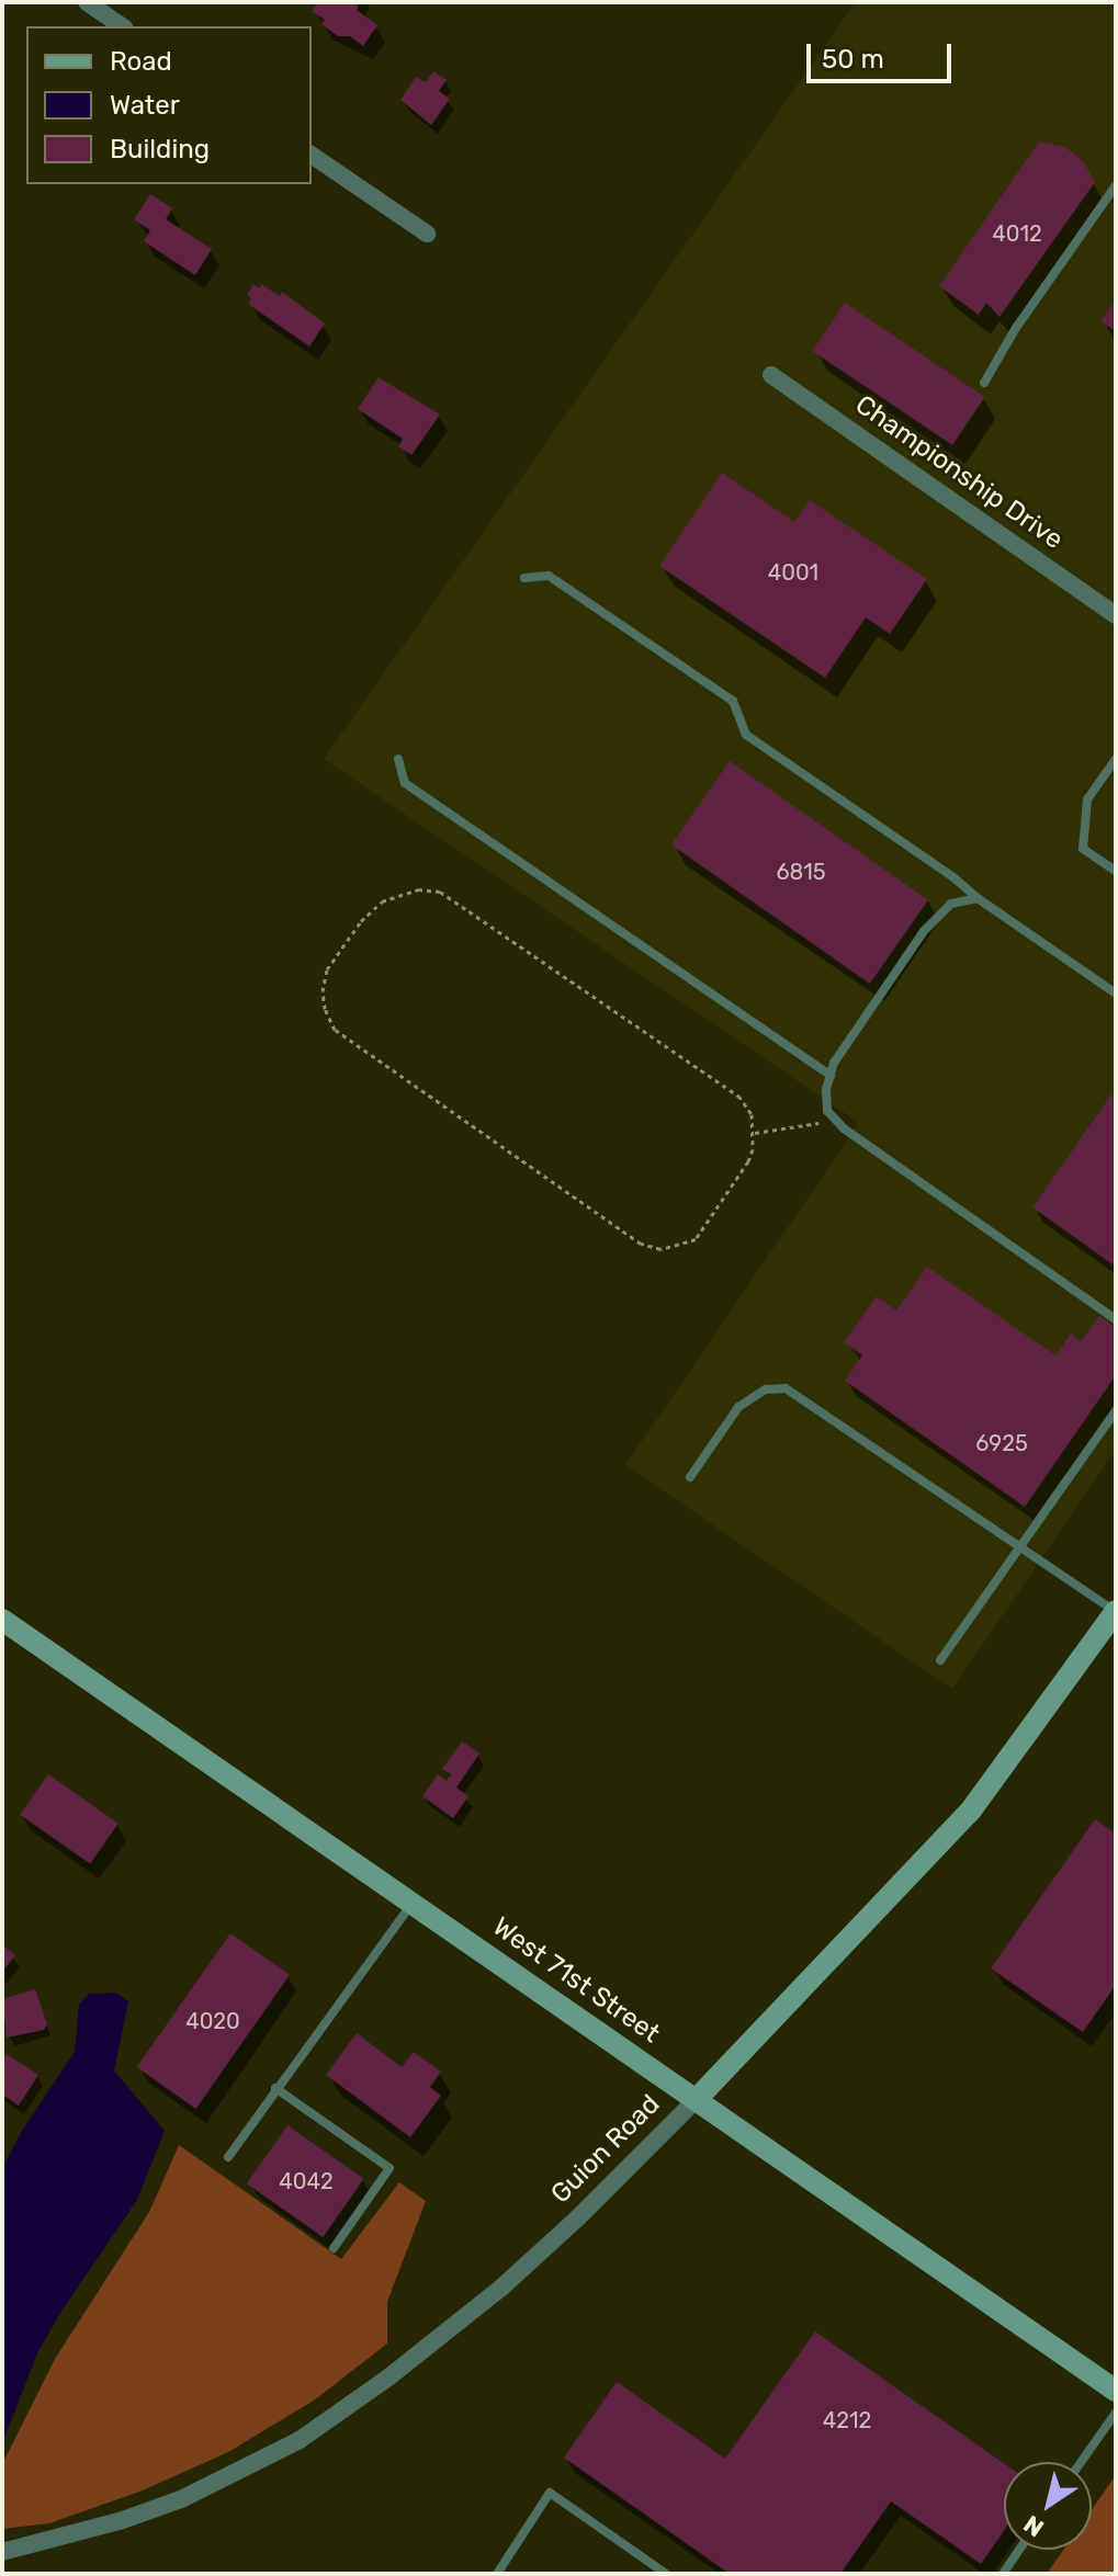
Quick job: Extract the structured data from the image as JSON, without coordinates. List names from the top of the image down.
{
  "streets": {
    "main road": ["West 71st Street", "Guion Road"],
    "street": ["Championship Drive"]
  },
  "crossings": [
    ["West 71st Street", "Guion Road"]
  ],
  "house_numbers": [
    "4012",
    "4001",
    "6815",
    "6925",
    "4020",
    "4042",
    "4212"
  ],
  "legend": ["Road", "Water", "Building"],
  "scale_bar": "50 m",
  "north": "bottom left"
}
